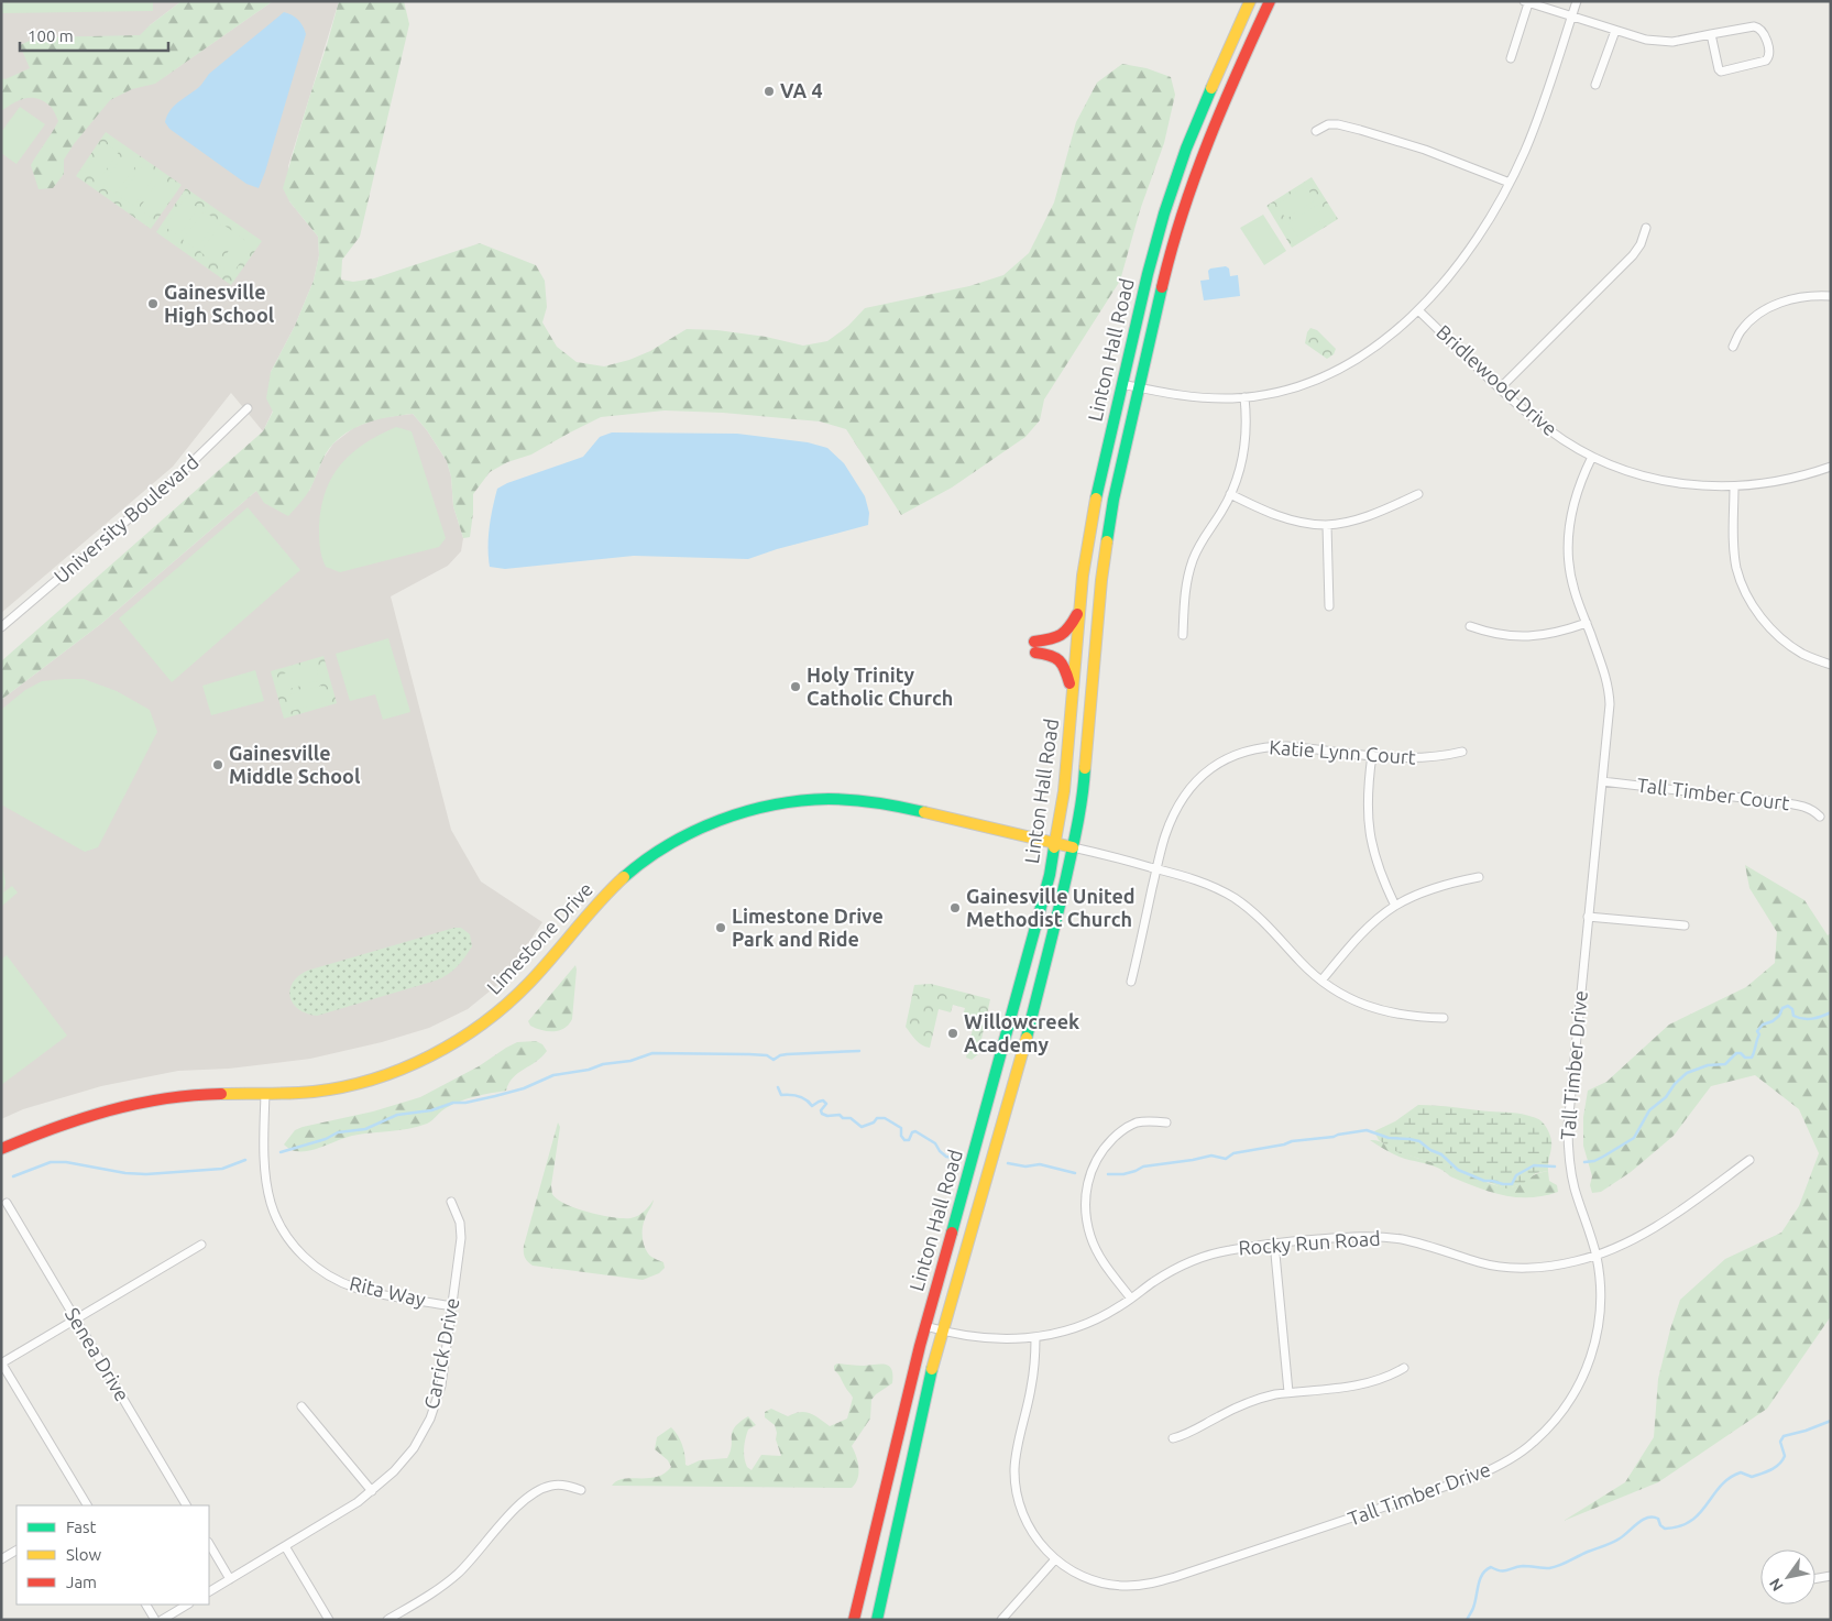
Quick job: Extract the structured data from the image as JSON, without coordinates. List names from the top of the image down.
{
  "streets": {
    "main road": ["Linton Hall Road", "Limestone Drive"],
    "street": [
      "Bridlewood Drive",
      "University Boulevard",
      "Katie Lynn Court",
      "Tall Timber Court",
      "Tall Timber Drive",
      "Rocky Run Road",
      "Rita Way",
      "Carrick Drive",
      "Senea Drive"
    ]
  },
  "crossings": [
    ["Linton Hall Road", "Limestone Drive"],
    ["Linton Hall Road", "Rocky Run Road"],
    ["Bridlewood Drive", "Tall Timber Drive"],
    ["Tall Timber Court", "Tall Timber Drive"],
    ["Limestone Drive", "Rita Way"],
    ["Tall Timber Drive", "Rocky Run Road"],
    ["Rita Way", "Carrick Drive"]
  ],
  "places": [
    "VA 4",
    "Gainesville High School",
    "Holy Trinity Catholic Church",
    "Gainesville Middle School",
    "Gainesville United Methodist Church",
    "Limestone Drive Park and Ride",
    "Willowcreek Academy"
  ],
  "legend": ["Fast", "Slow", "Jam"],
  "scale_bar": "100 m",
  "north": "bottom left"
}
